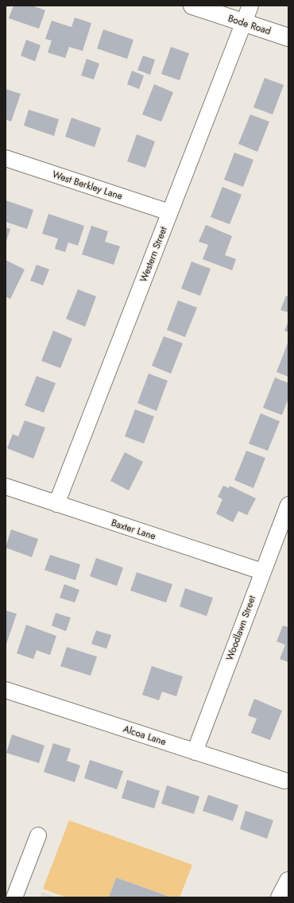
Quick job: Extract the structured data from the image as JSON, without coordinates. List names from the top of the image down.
{
  "streets": {
    "street": [
      "Bode Road",
      "West Berkley Lane",
      "Western Street",
      "Baxter Lane",
      "Woodlawn Street",
      "Alcoa Lane"
    ]
  },
  "crossings": [
    ["Bode Road", "Western Street"],
    ["West Berkley Lane", "Western Street"],
    ["Western Street", "Baxter Lane"],
    ["Baxter Lane", "Woodlawn Street"],
    ["Woodlawn Street", "Alcoa Lane"]
  ]
}
